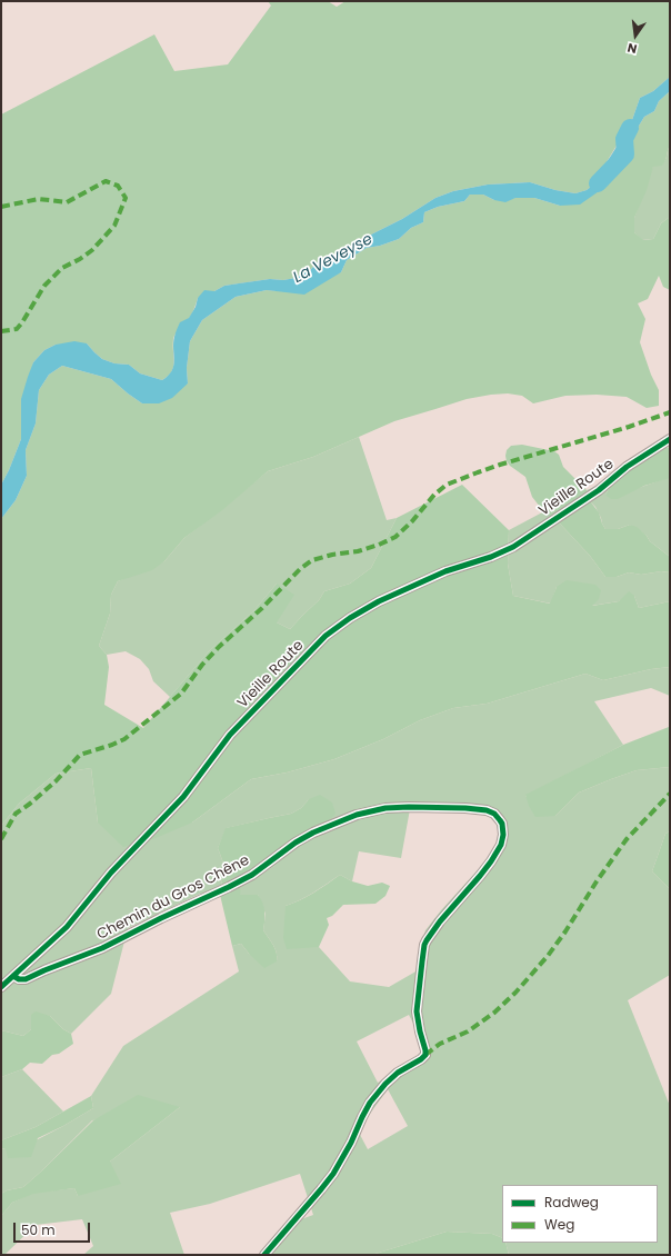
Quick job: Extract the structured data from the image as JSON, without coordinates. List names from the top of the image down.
{
  "streets": {
    "street": ["Vieille Route", "Chemin du Gros Chêne"]
  },
  "crossings": [
    ["Vieille Route", "Chemin du Gros Chêne"]
  ],
  "water": ["La Veveyse"],
  "legend": ["Radweg", "Weg"],
  "scale_bar": "50 m",
  "north": "bottom"
}
